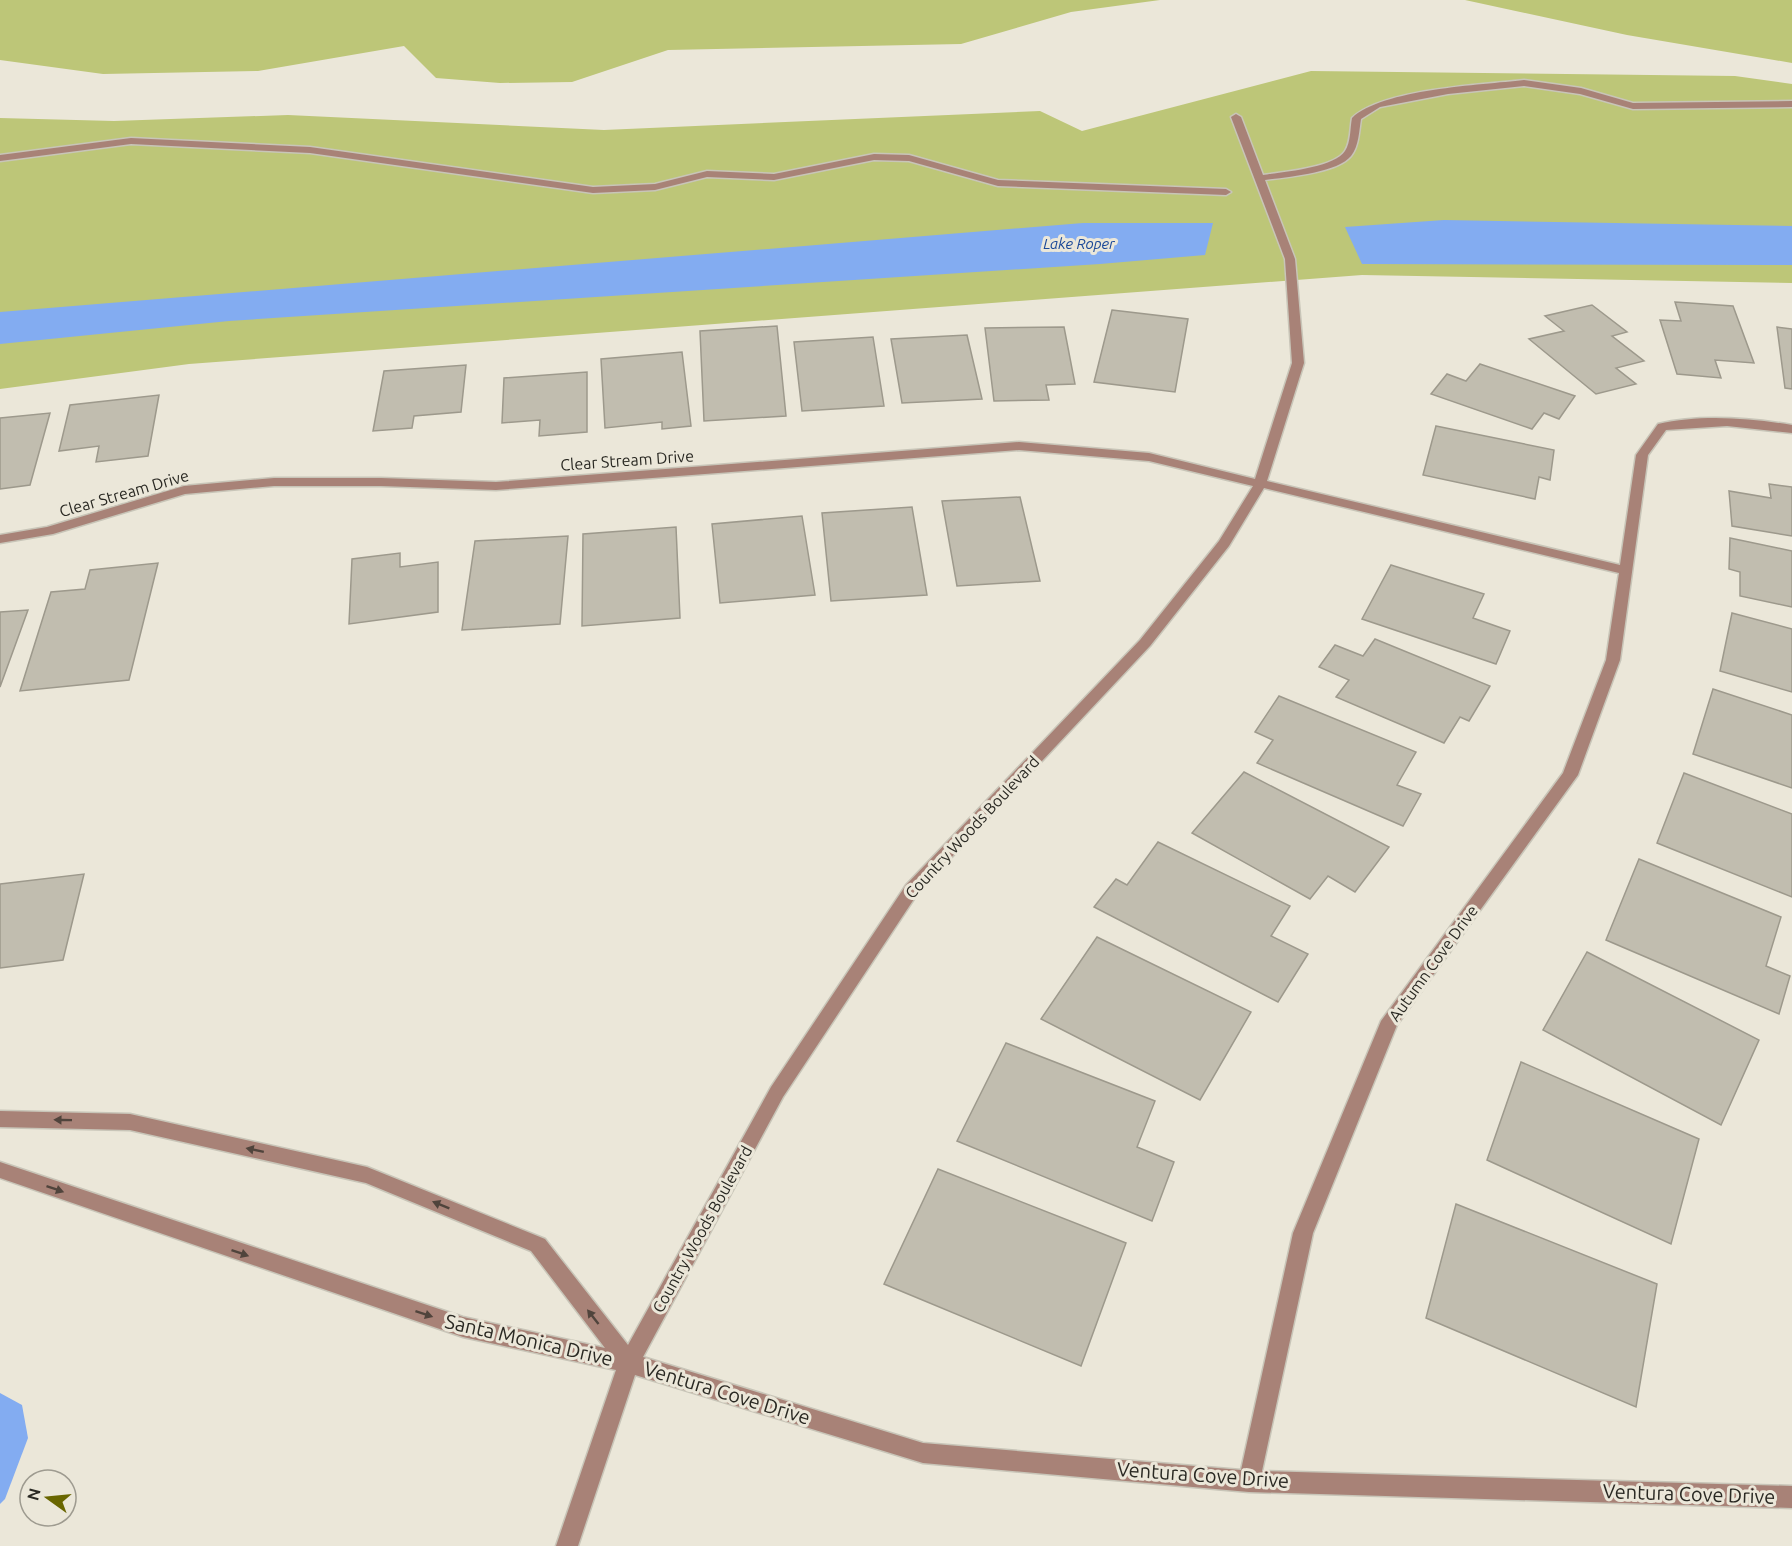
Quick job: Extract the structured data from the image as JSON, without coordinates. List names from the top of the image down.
{
  "streets": {
    "street": [
      "Clear Stream Drive",
      "Country Woods Boulevard",
      "Autumn Cove Drive",
      "Santa Monica Drive",
      "Ventura Cove Drive"
    ]
  },
  "crossings": [
    ["Clear Stream Drive", "Country Woods Boulevard"],
    ["Country Woods Boulevard", "Santa Monica Drive"],
    ["Country Woods Boulevard", "Ventura Cove Drive"],
    ["Autumn Cove Drive", "Ventura Cove Drive"],
    ["Santa Monica Drive", "Ventura Cove Drive"]
  ],
  "water": ["Lake Roper"],
  "north": "left"
}
